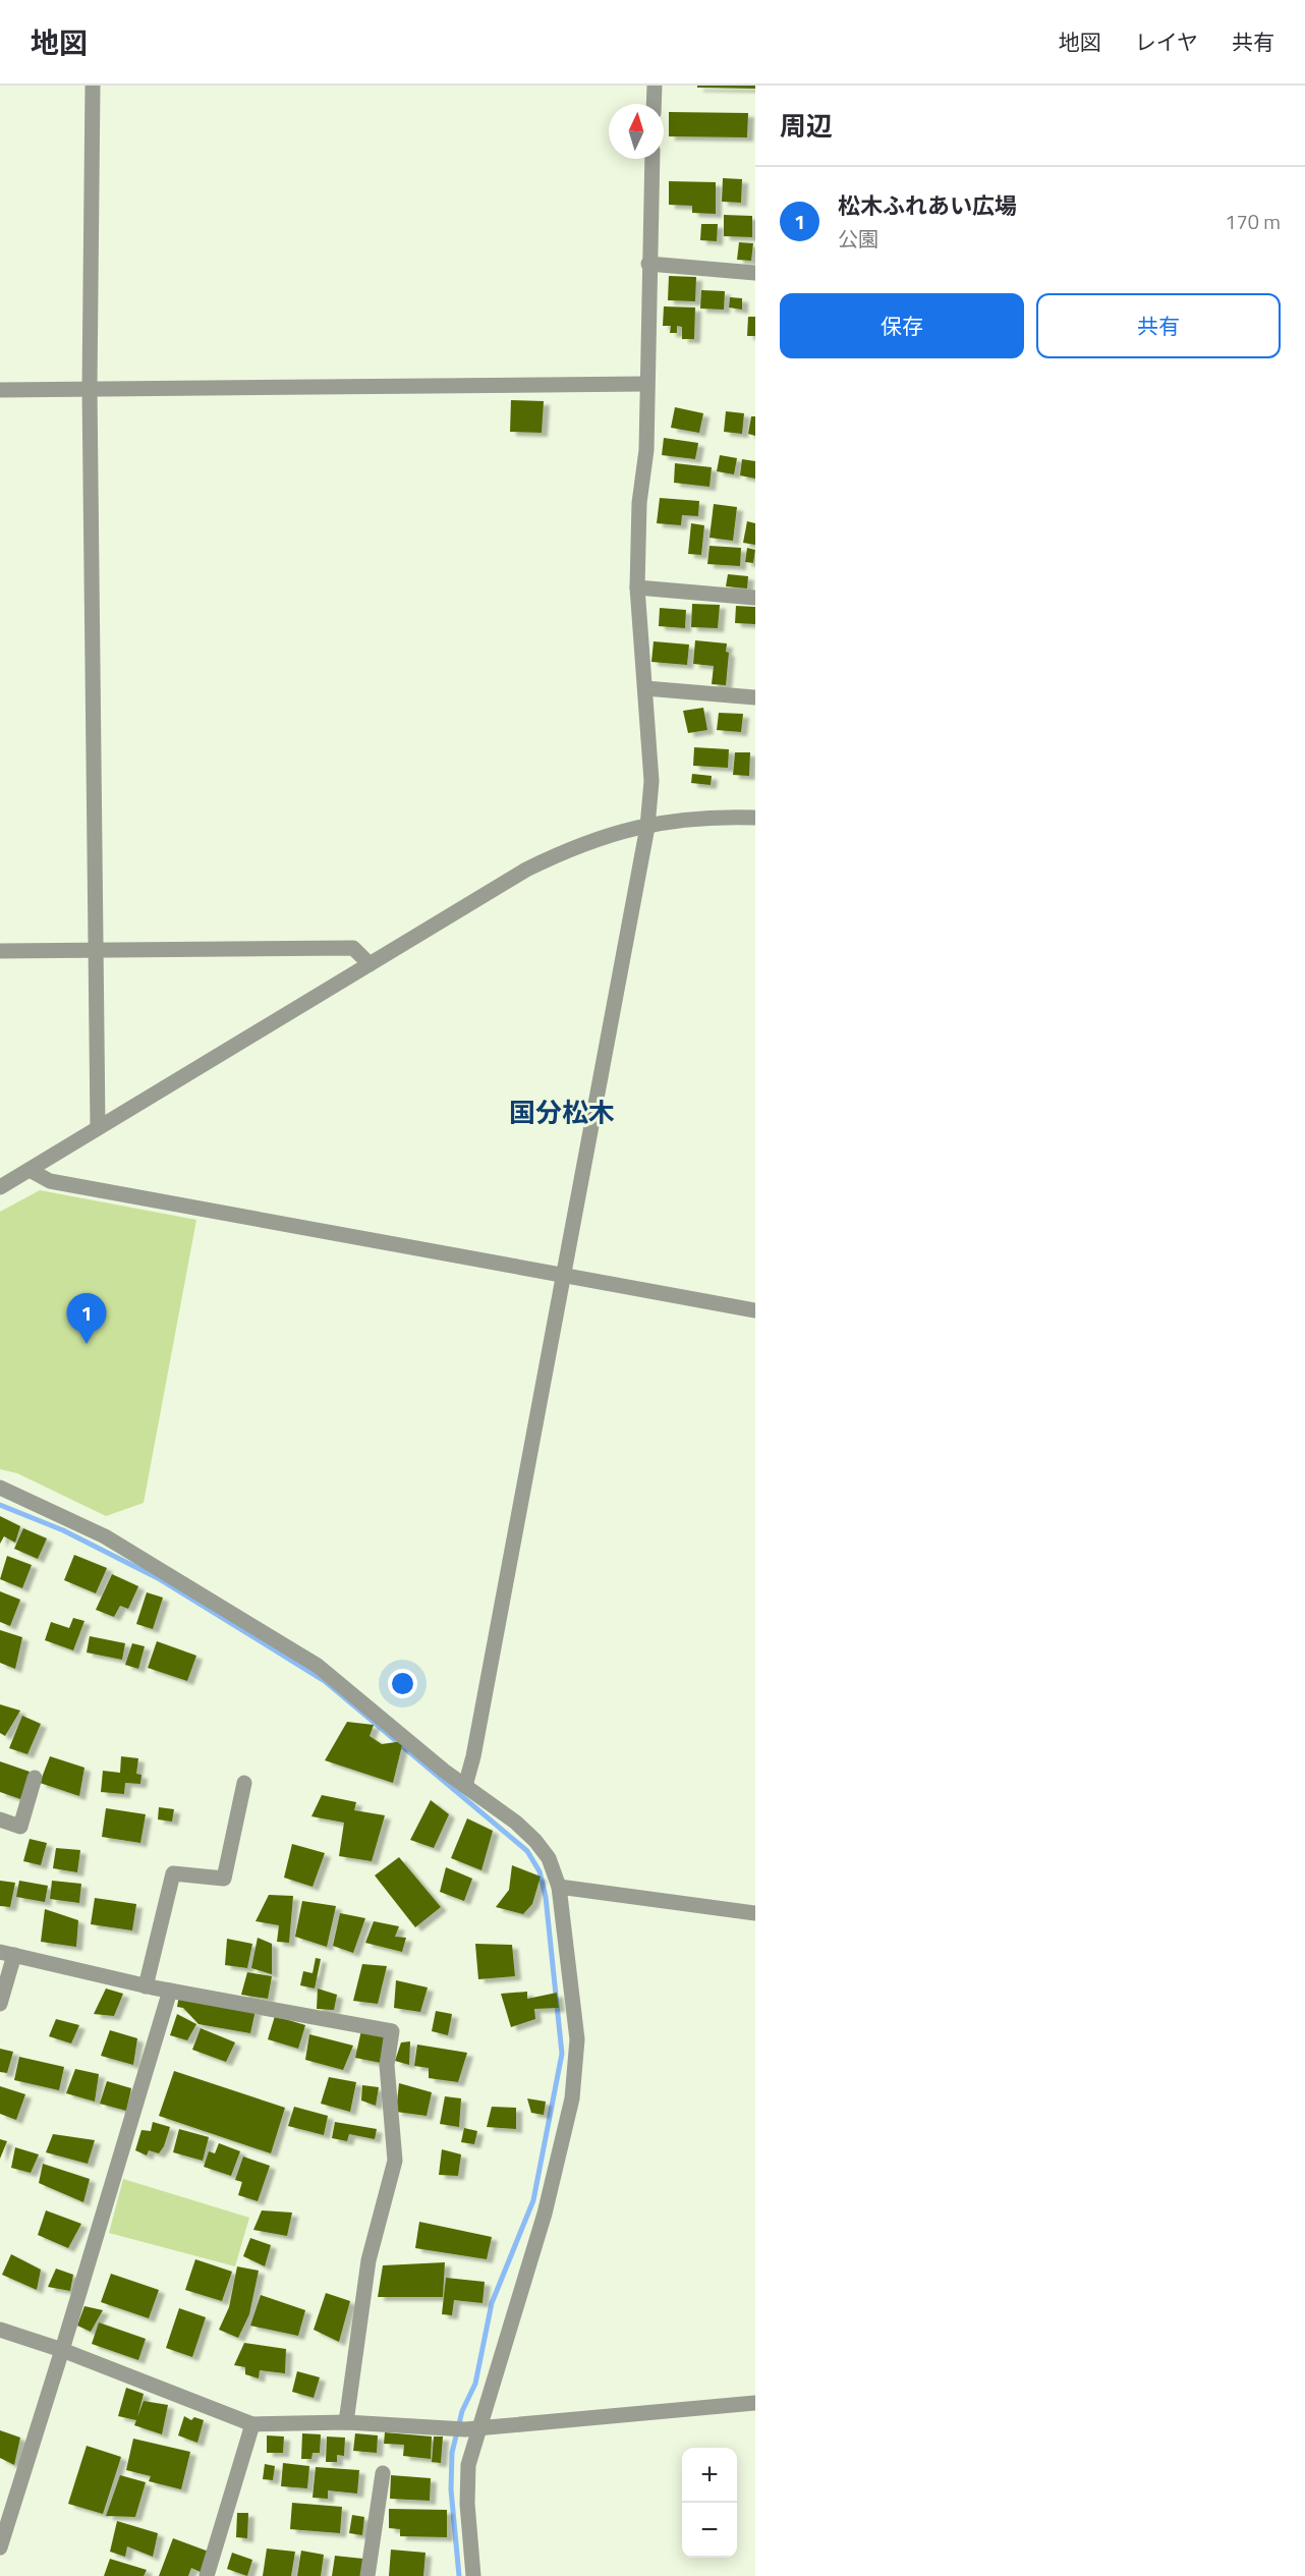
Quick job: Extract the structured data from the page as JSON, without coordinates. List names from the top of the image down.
{
  "districts": ["国分松木"],
  "north": "top",
  "page": {
    "header": "地図",
    "nav": ["地図", "レイヤ", "共有"],
    "heading": "周辺",
    "list": [
      {
        "mark": "1",
        "name": "松木ふれあい広場",
        "note": "公園",
        "value": "170 m"
      }
    ],
    "buttons": ["保存", "共有"],
    "pins": "1",
    "map_buttons": ["+", "−"]
  }
}
